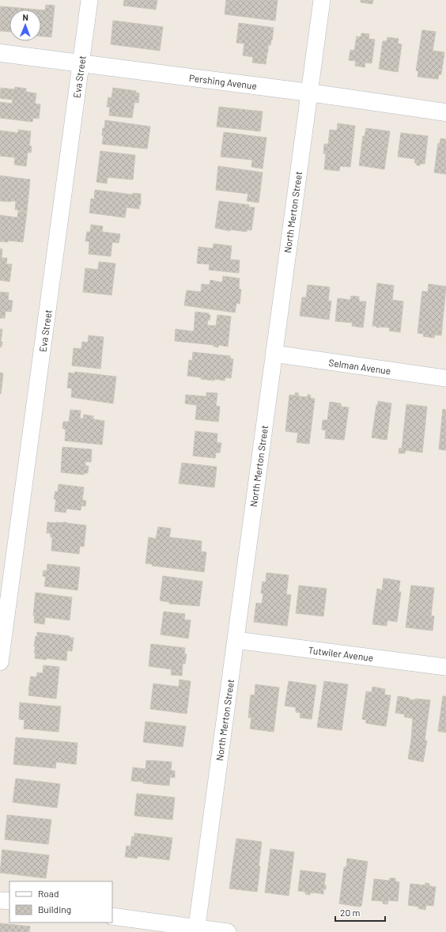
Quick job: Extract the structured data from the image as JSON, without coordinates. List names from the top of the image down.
{
  "streets": {
    "street": [
      "Eva Street",
      "Pershing Avenue",
      "North Merton Street",
      "Selman Avenue",
      "Tutwiler Avenue"
    ]
  },
  "crossings": [
    ["Eva Street", "Pershing Avenue"],
    ["Pershing Avenue", "North Merton Street"],
    ["North Merton Street", "Selman Avenue"],
    ["North Merton Street", "Tutwiler Avenue"]
  ],
  "legend": ["Road", "Building"],
  "scale_bar": "20 m",
  "north": "top"
}
